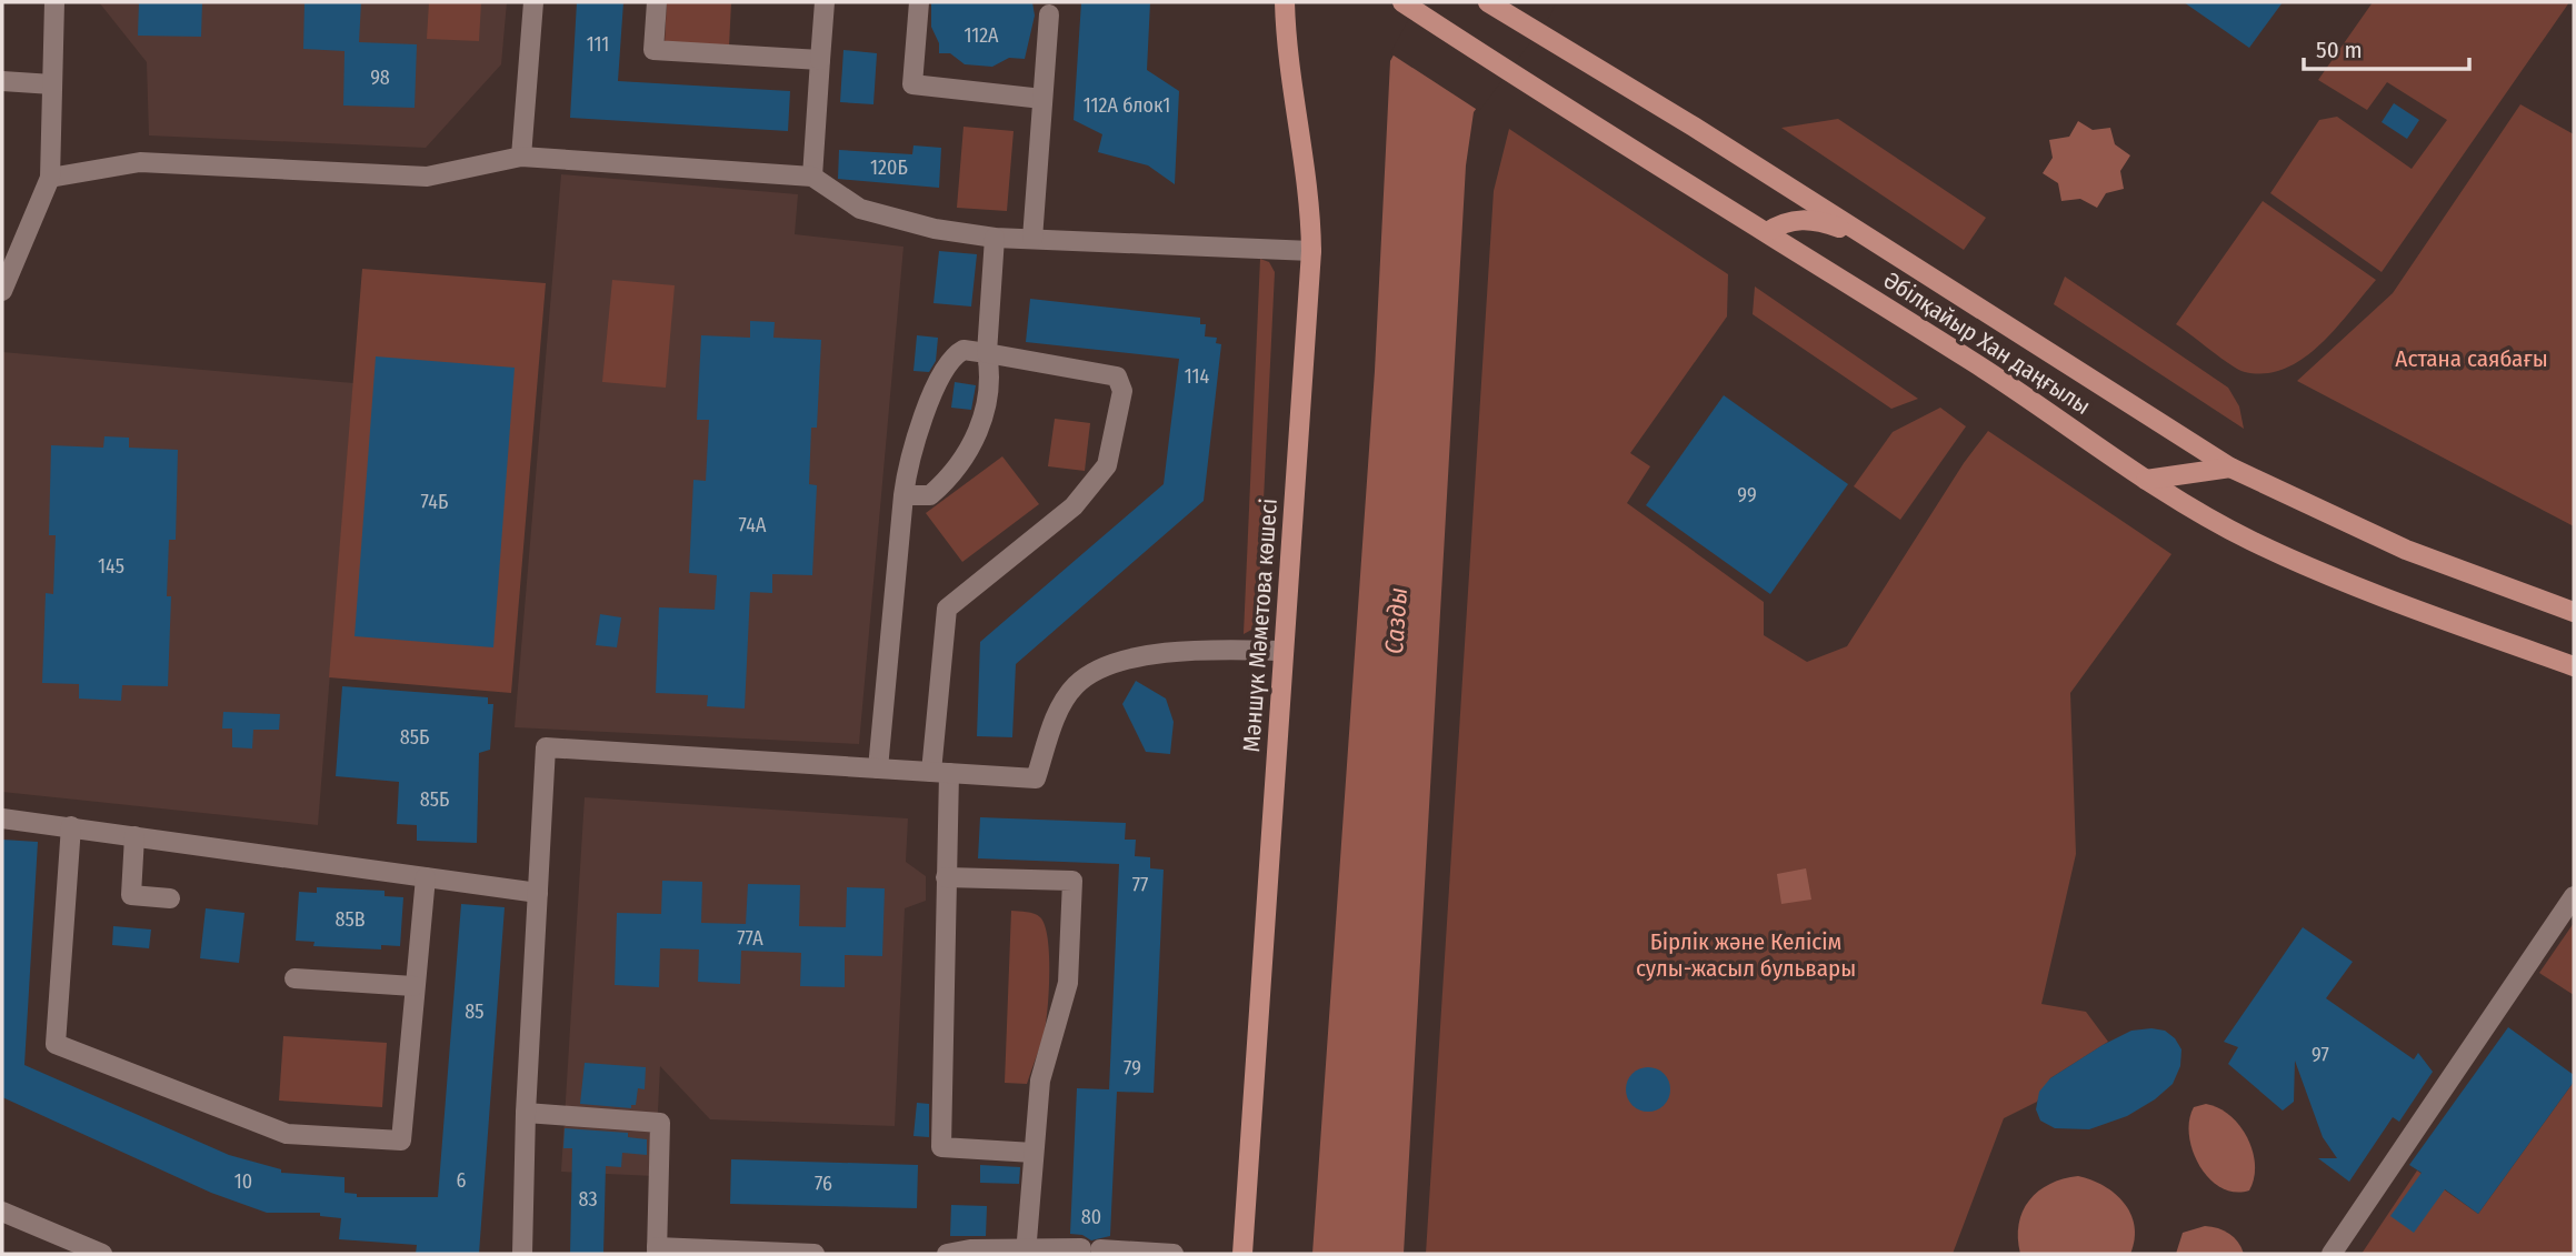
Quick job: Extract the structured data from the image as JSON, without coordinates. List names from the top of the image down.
{
  "streets": {
    "main road": ["Әбілқайыр Хан даңғылы", "Мәншүк Мәметова көшесі"]
  },
  "water": ["Сазды"],
  "parks": ["Астана саябағы", "Бірлік және Келісім сулы-жасыл бульвары"],
  "house_numbers": [
    "112А",
    "111",
    "98",
    "112А блок1",
    "120Б",
    "114",
    "99",
    "74Б",
    "74А",
    "145",
    "85Б",
    "85Б",
    "77",
    "85В",
    "77А",
    "85",
    "97",
    "79",
    "6",
    "10",
    "76",
    "83",
    "80"
  ],
  "scale_bar": "50 m"
}
